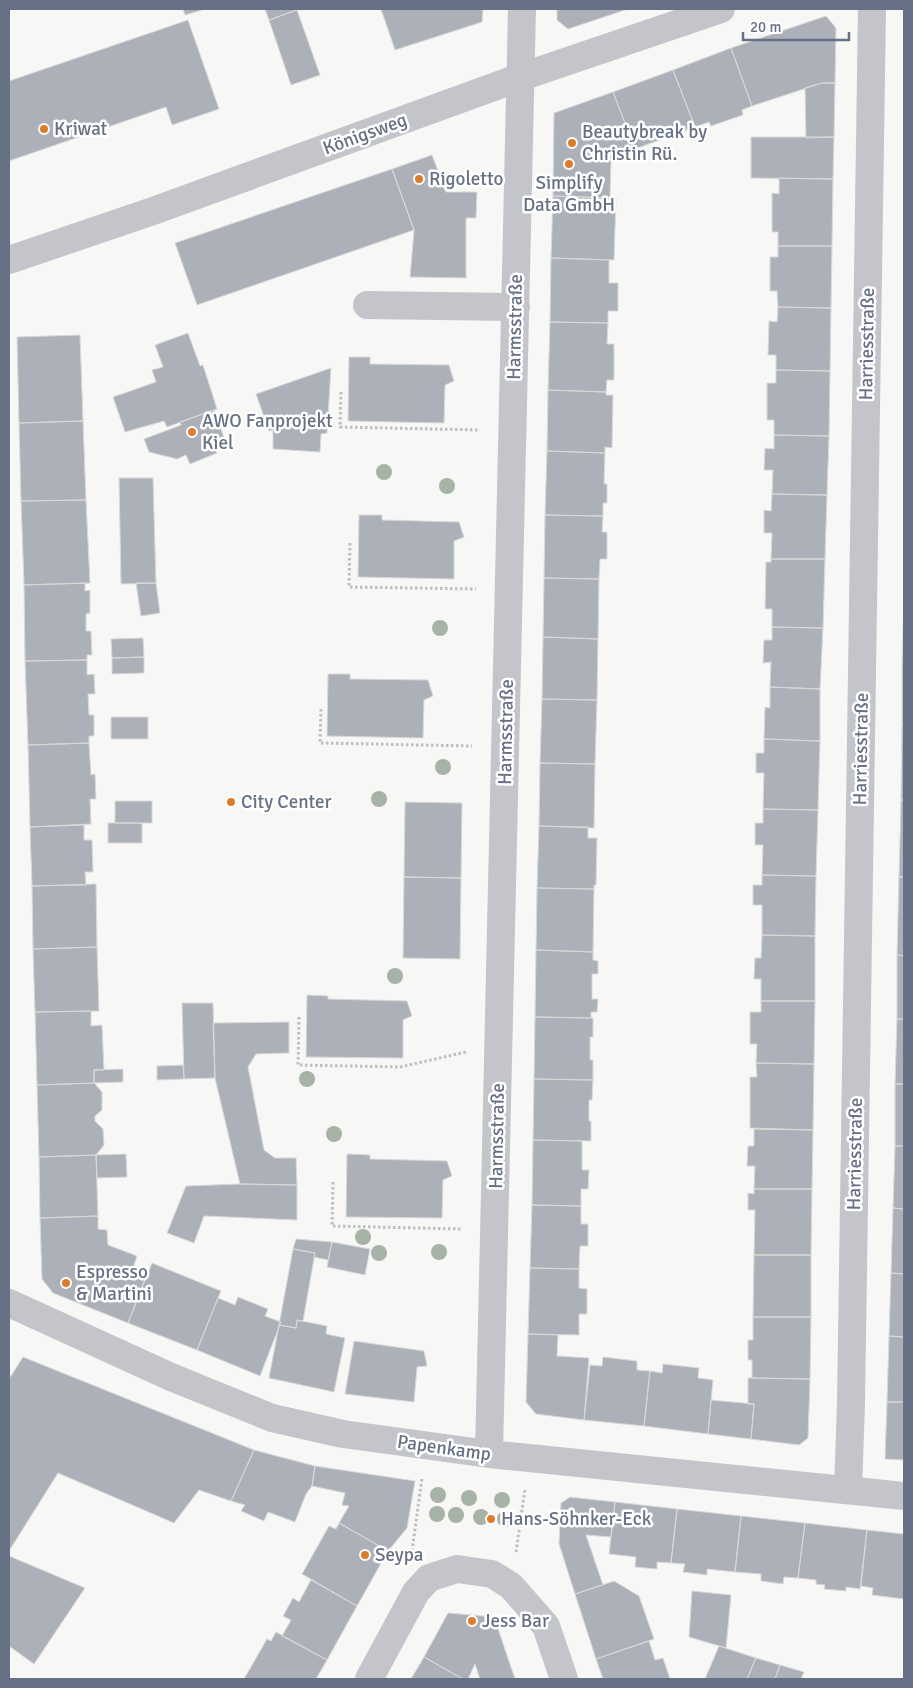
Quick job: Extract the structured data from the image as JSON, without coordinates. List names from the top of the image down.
{
  "streets": {
    "street": [
      "Königsweg",
      "Harmsstraße",
      "Harriesstraße",
      "Papenkamp"
    ]
  },
  "crossings": [
    ["Königsweg", "Harmsstraße"],
    ["Harmsstraße", "Papenkamp"],
    ["Harriesstraße", "Papenkamp"]
  ],
  "places": [
    "Kriwat",
    "Beautybreak by Christin Rü.",
    "Simplify Data GmbH",
    "Rigoletto",
    "AWO Fanprojekt Kiel",
    "City Center",
    "Espresso & Martini",
    "Hans-Söhnker-Eck",
    "Seypa",
    "Jess Bar"
  ],
  "scale_bar": "20 m"
}
